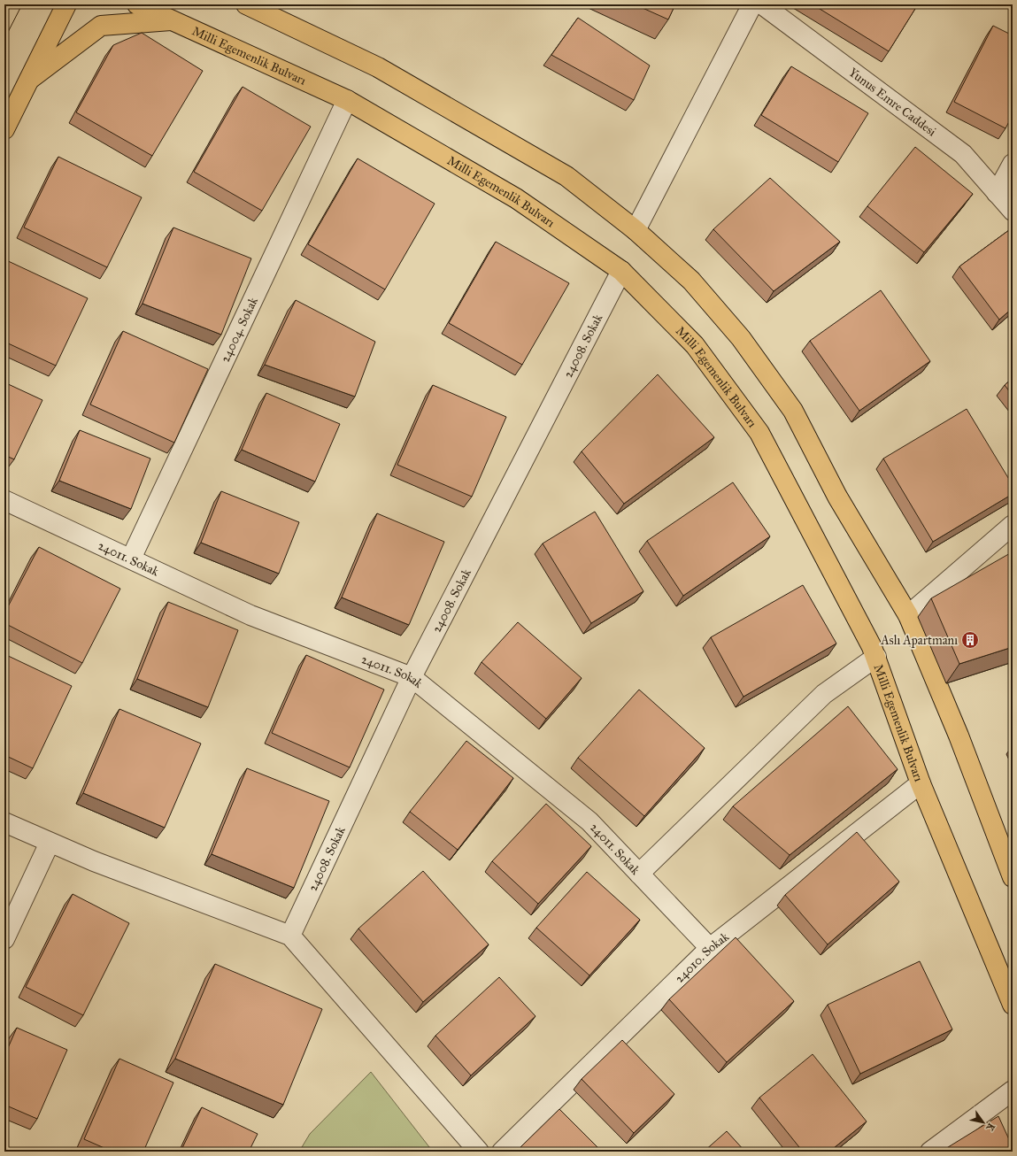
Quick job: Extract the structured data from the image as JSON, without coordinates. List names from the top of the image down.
{
  "streets": {
    "main road": ["Milli Egemenlik Bulvarı"],
    "street": [
      "Yunus Emre Caddesi",
      "24004. Sokak",
      "24008. Sokak",
      "24011. Sokak",
      "24010. Sokak"
    ]
  },
  "crossings": [
    ["Milli Egemenlik Bulvarı", "24004. Sokak"],
    ["Milli Egemenlik Bulvarı", "24008. Sokak"],
    ["Milli Egemenlik Bulvarı", "24010. Sokak"],
    ["24004. Sokak", "24011. Sokak"],
    ["24008. Sokak", "24011. Sokak"],
    ["24011. Sokak", "24010. Sokak"]
  ],
  "places": {
    "building": ["Aslı Apartmanı"]
  },
  "north": "bottom right"
}
